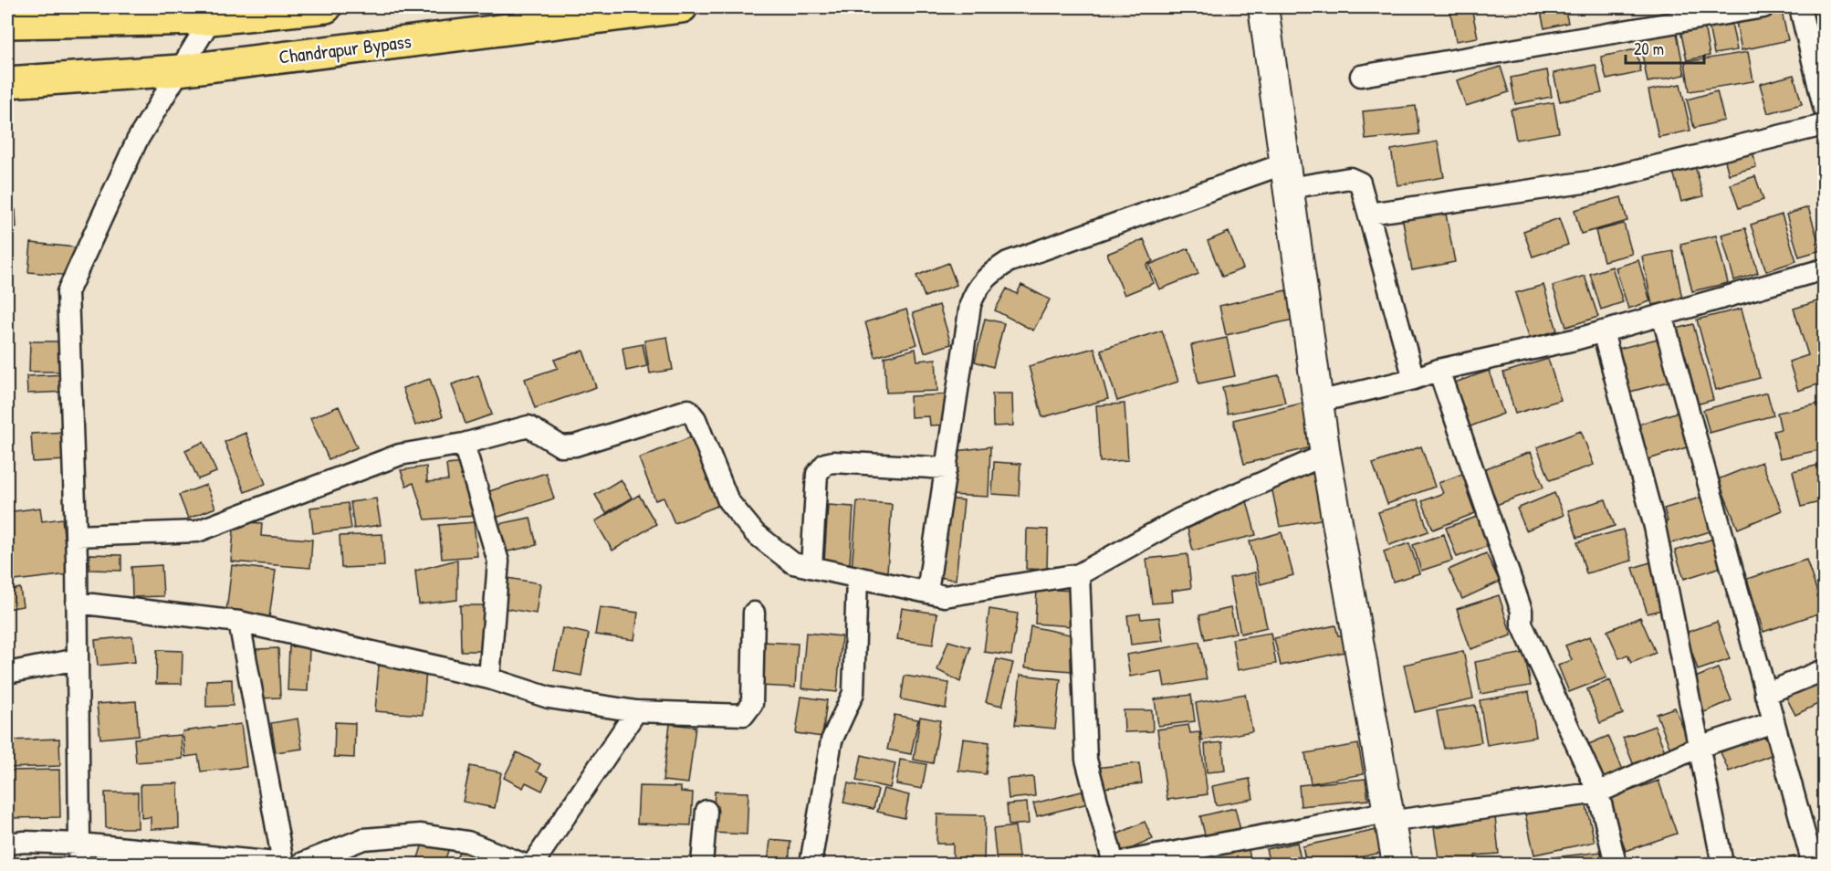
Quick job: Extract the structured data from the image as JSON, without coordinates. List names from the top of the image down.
{
  "streets": {
    "highway": ["Chandrapur Bypass"]
  },
  "scale_bar": "20 m"
}
